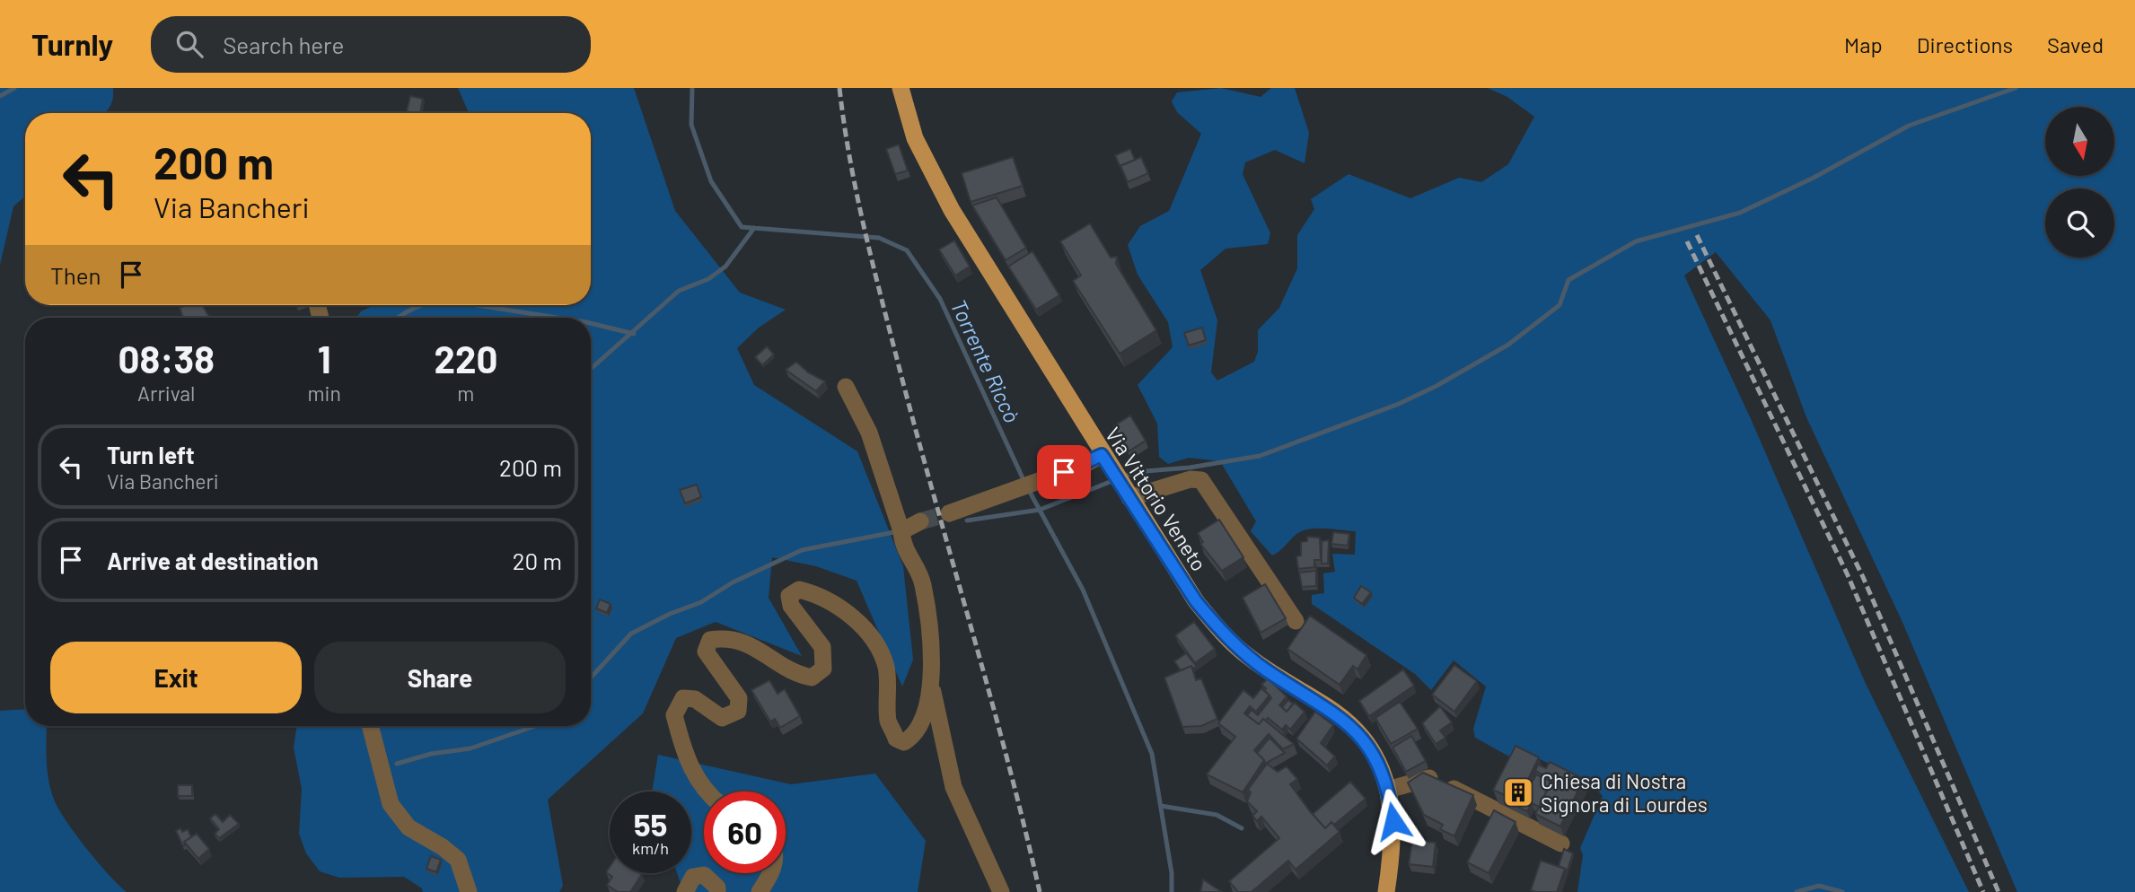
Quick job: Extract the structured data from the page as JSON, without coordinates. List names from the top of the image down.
{
  "streets": {
    "main road": ["Via Vittorio Veneto"]
  },
  "water": ["Torrente Riccò"],
  "places": {
    "building": ["Chiesa di Nostra Signora di Lourdes"]
  },
  "north": "bottom",
  "page": {
    "header": "Turnly",
    "search": "Search here",
    "nav": ["Map", "Directions", "Saved"],
    "turn": ["200 m", "Via Bancheri"],
    "then": "Then",
    "eta": [
      "08:38",
      "Arrival",
      "1",
      "min",
      "220",
      "m"
    ],
    "list": [
      {
        "name": "Turn left",
        "note": "Via Bancheri",
        "value": "200 m"
      },
      {
        "name": "Arrive at destination",
        "value": "20 m"
      }
    ],
    "buttons": ["Exit", "Share"],
    "speed": "55 km/h",
    "limit": "60"
  }
}
